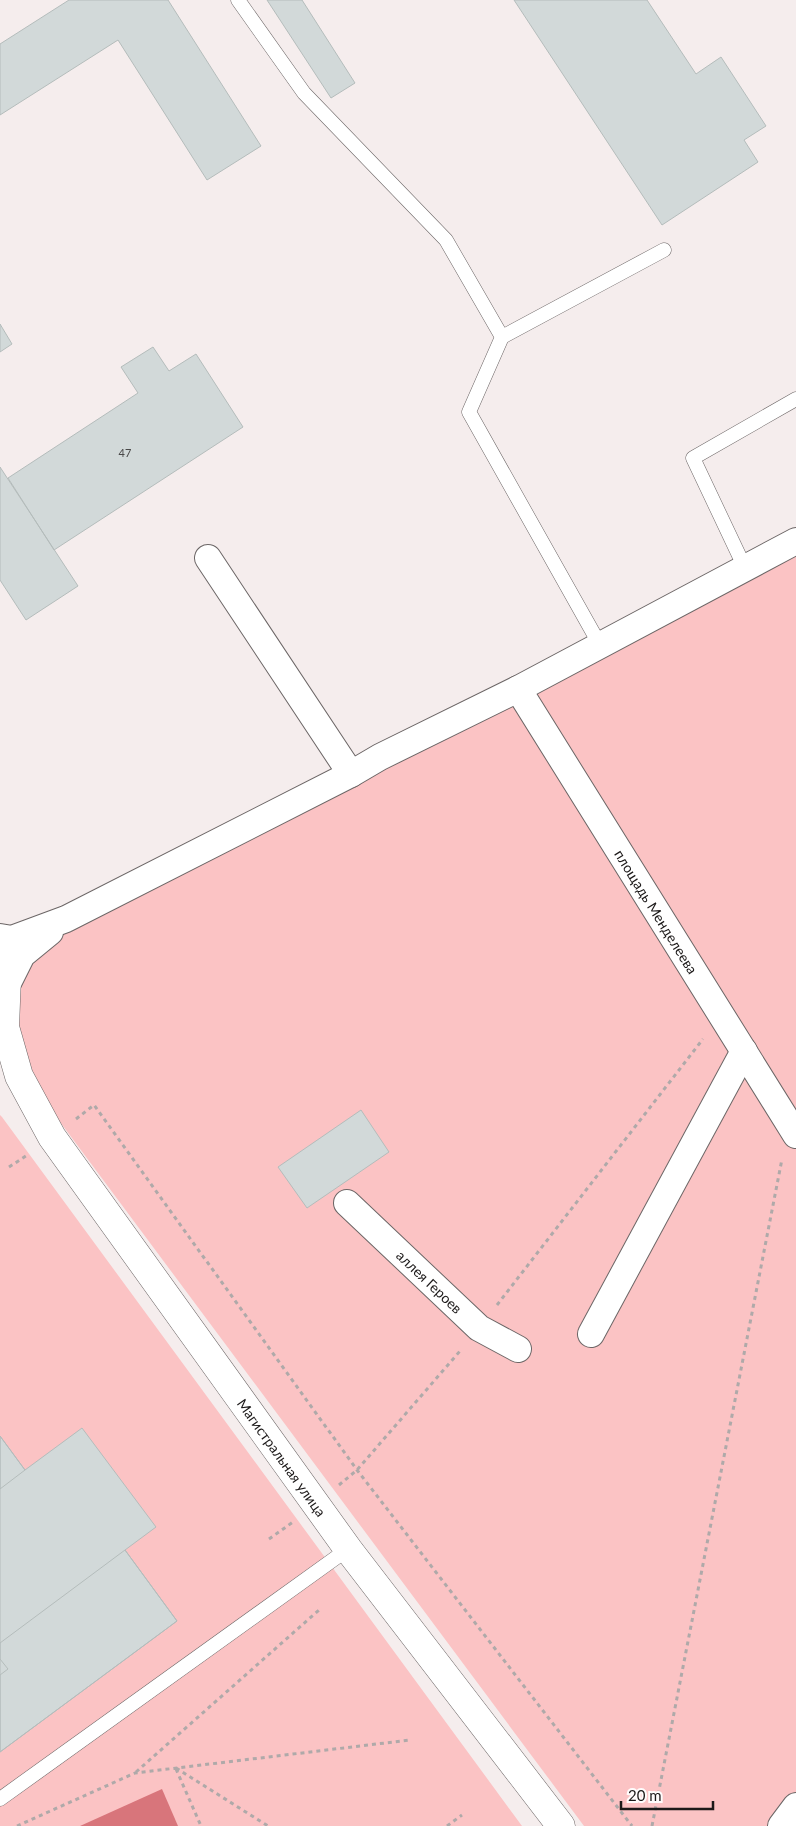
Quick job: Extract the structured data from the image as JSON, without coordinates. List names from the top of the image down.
{
  "streets": {
    "main road": ["Магистральная улица"],
    "street": ["площадь Менделеева", "аллея Героев"]
  },
  "house_numbers": ["47"],
  "scale_bar": "20 m"
}
